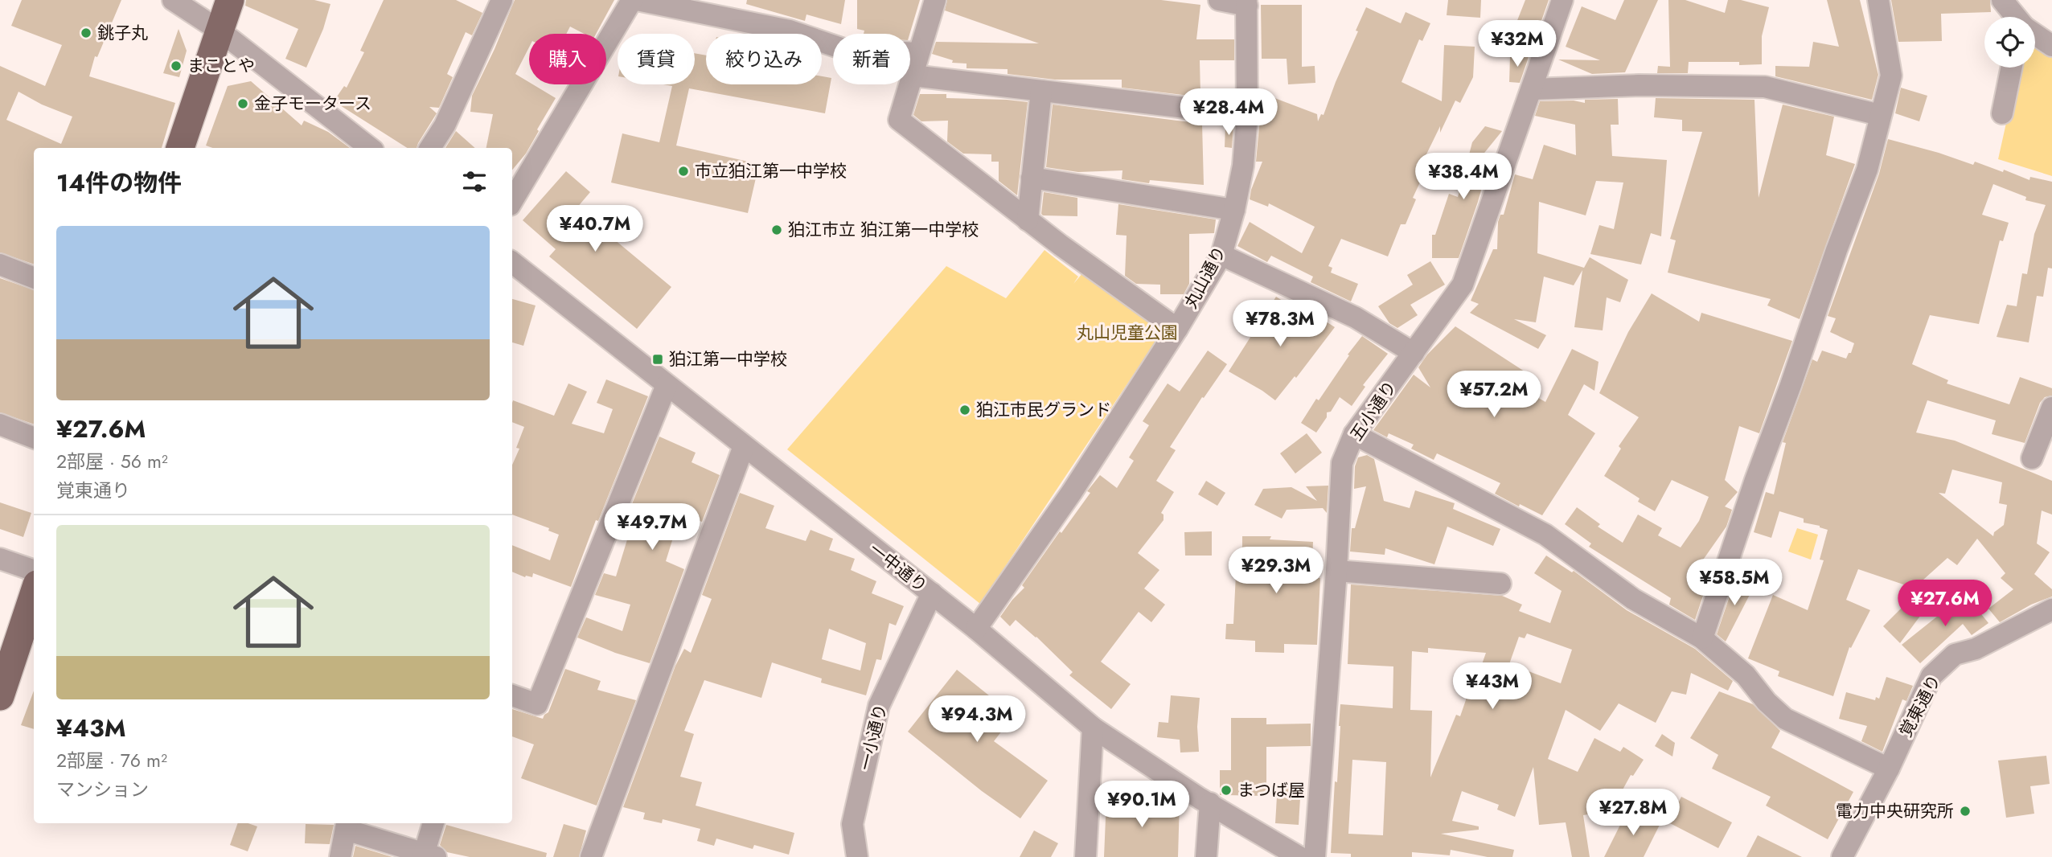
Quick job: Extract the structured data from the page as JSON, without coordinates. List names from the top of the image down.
{
  "streets": {
    "street": [
      "丸山通り",
      "五小通り",
      "一中通り",
      "覚東通り",
      "一小通り"
    ]
  },
  "crossings": [
    ["丸山通り", "一中通り"],
    ["一中通り", "一小通り"]
  ],
  "parks": ["丸山児童公園"],
  "places": {
    "other": [
      "銚子丸",
      "まことや",
      "金子モータース",
      "市立狛江第一中学校",
      "狛江市立 狛江第一中学校",
      "狛江市民グランド",
      "まつば屋",
      "電力中央研究所"
    ],
    "transit": ["狛江第一中学校"]
  },
  "page": {
    "price": [
      "¥32M",
      "¥28.4M",
      "¥38.4M",
      "¥40.7M",
      "¥78.3M",
      "¥57.2M",
      "¥49.7M",
      "¥29.3M",
      "¥58.5M",
      "¥27.6M",
      "¥43M",
      "¥94.3M",
      "¥90.1M",
      "¥27.8M"
    ],
    "chip": [
      "購入",
      "賃貸",
      "絞り込み",
      "新着"
    ],
    "heading": "14件の物件",
    "list": [
      {
        "name": "¥27.6M",
        "note": "2部屋 · 56 m² · 覚東通り"
      },
      {
        "name": "¥43M",
        "note": "2部屋 · 76 m² · マンション"
      }
    ]
  }
}
